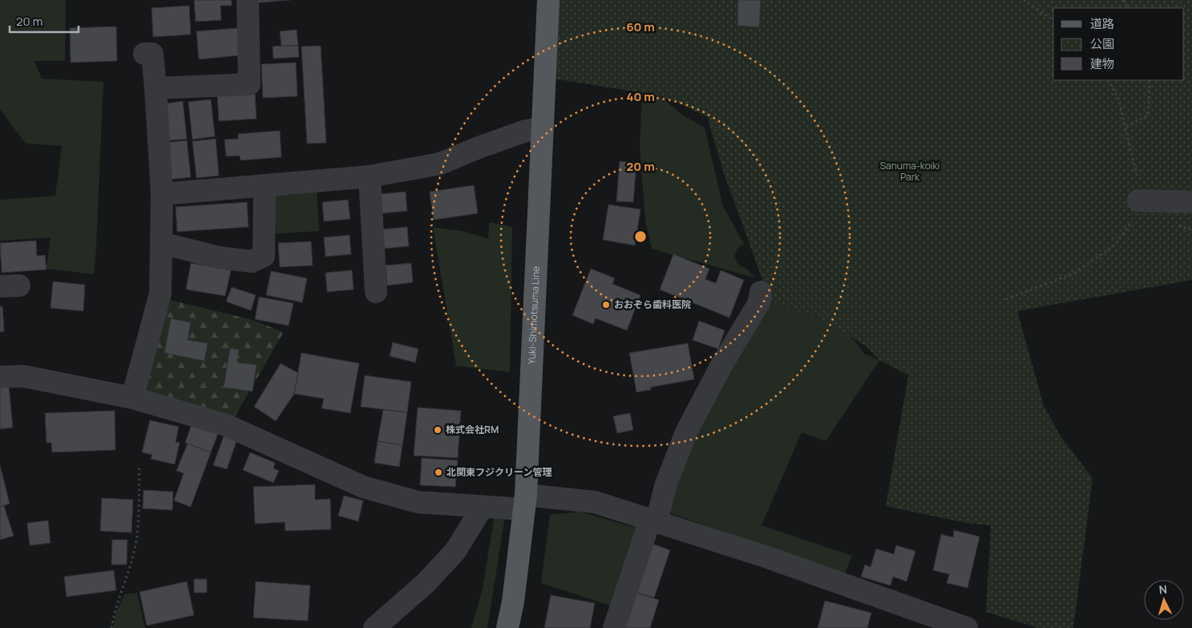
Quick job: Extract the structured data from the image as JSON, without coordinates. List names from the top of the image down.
{
  "streets": {
    "main road": ["Yuki-Shimotsuma Line"]
  },
  "parks": ["Sanuma-koiki Park"],
  "places": ["おおぞら歯科医院", "株式会社RM", "北関東フジクリーン管理"],
  "legend": ["道路", "公園", "建物"],
  "scale_bar": "20 m",
  "north": "top",
  "rings": ["60 m", "40 m", "20 m"]
}
